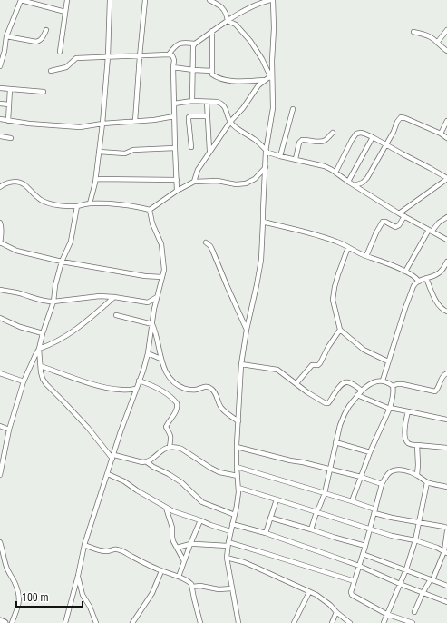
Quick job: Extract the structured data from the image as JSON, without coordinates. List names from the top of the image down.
{
  "scale_bar": "100 m"
}
